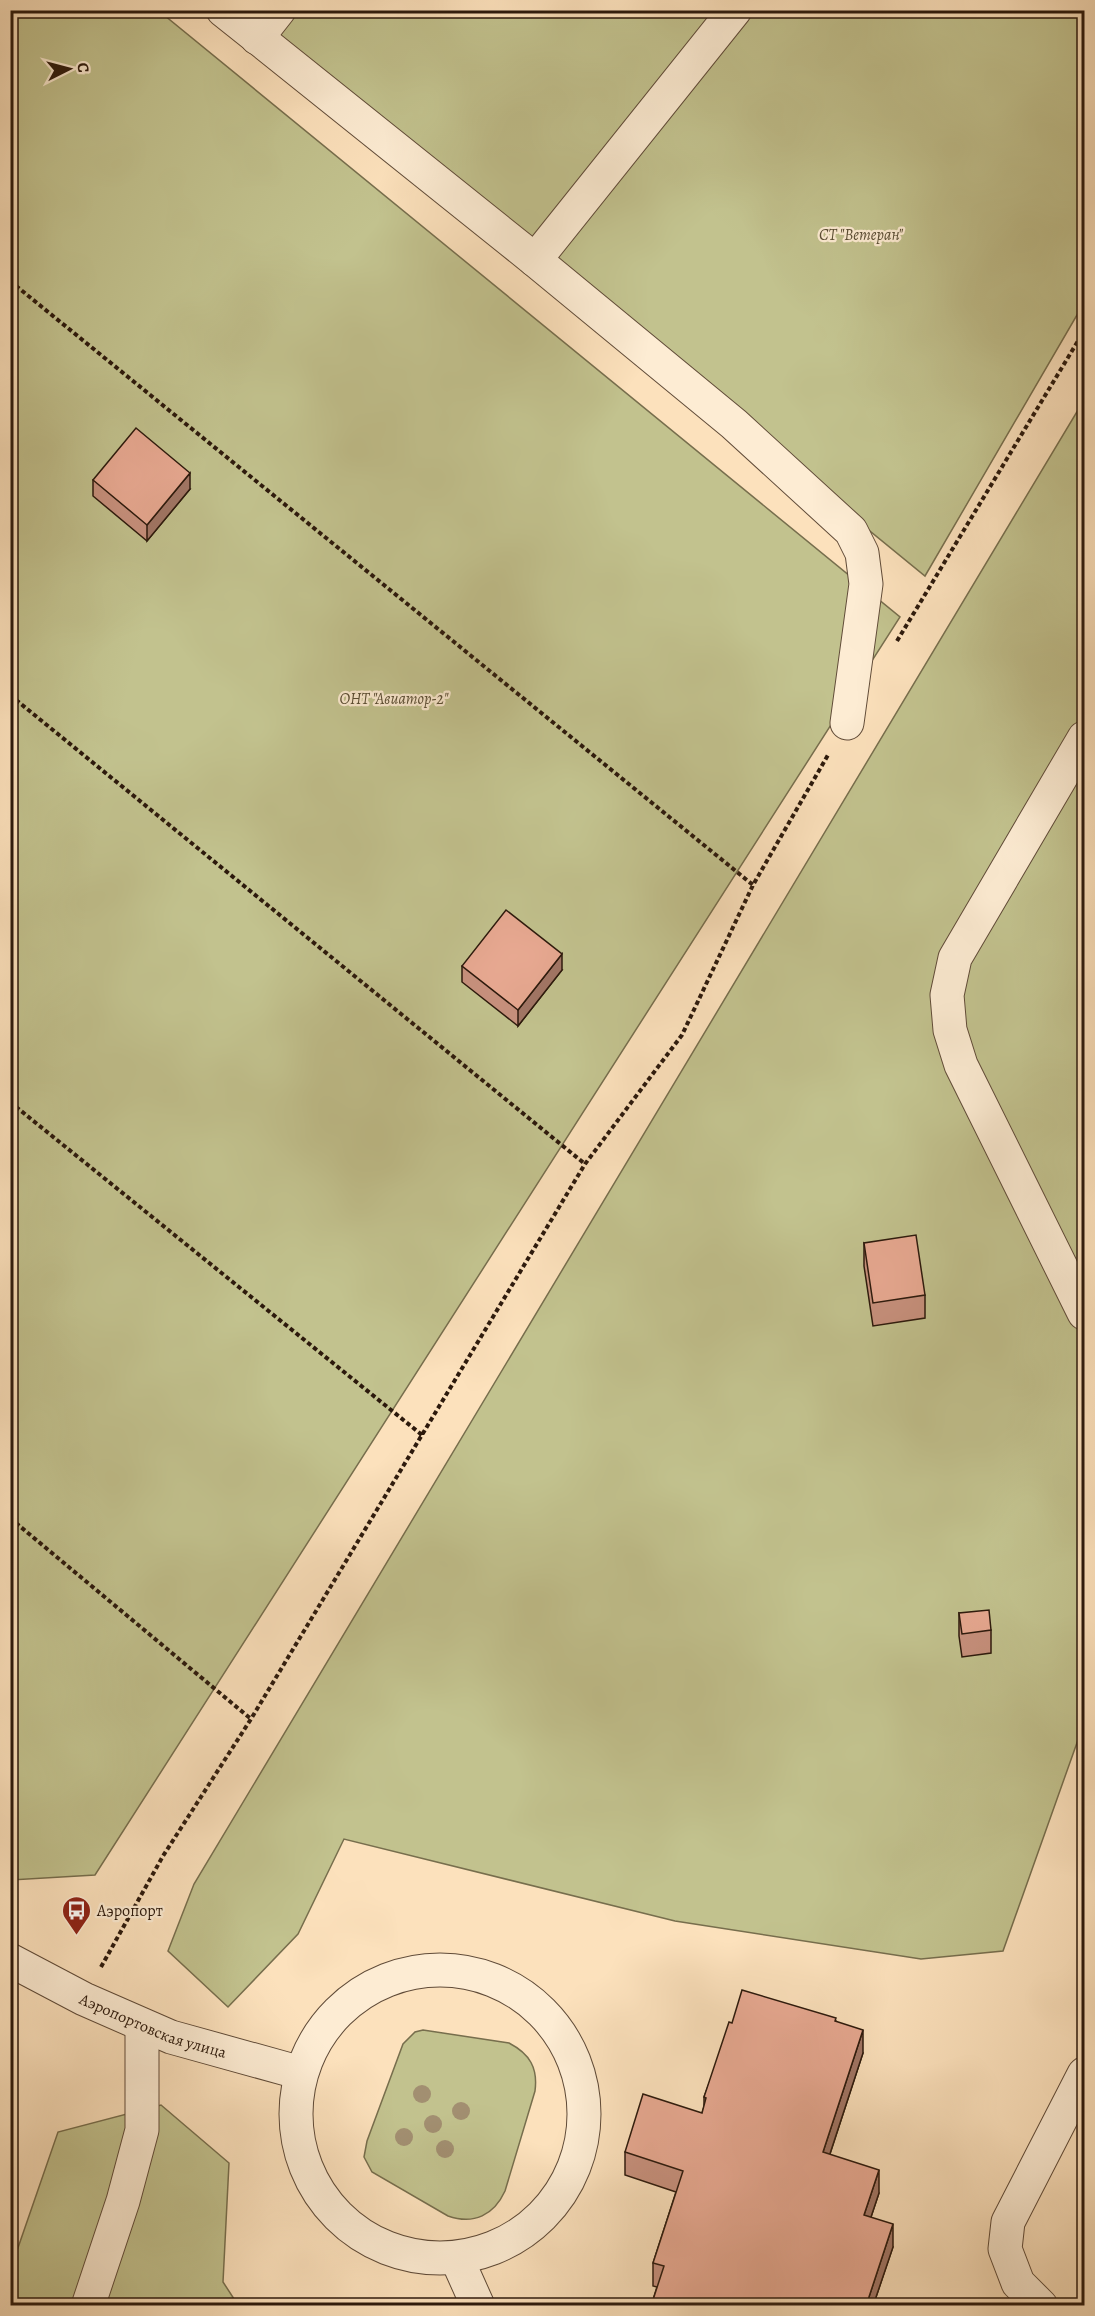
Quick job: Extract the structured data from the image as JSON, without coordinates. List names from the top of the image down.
{
  "streets": {
    "street": ["Аэропортовская улица"]
  },
  "parks": ["СТ \"Ветеран\"", "ОНТ \"Авиатор-2\""],
  "places": {
    "bus stop": ["Аэропорт"]
  },
  "north": "right"
}
